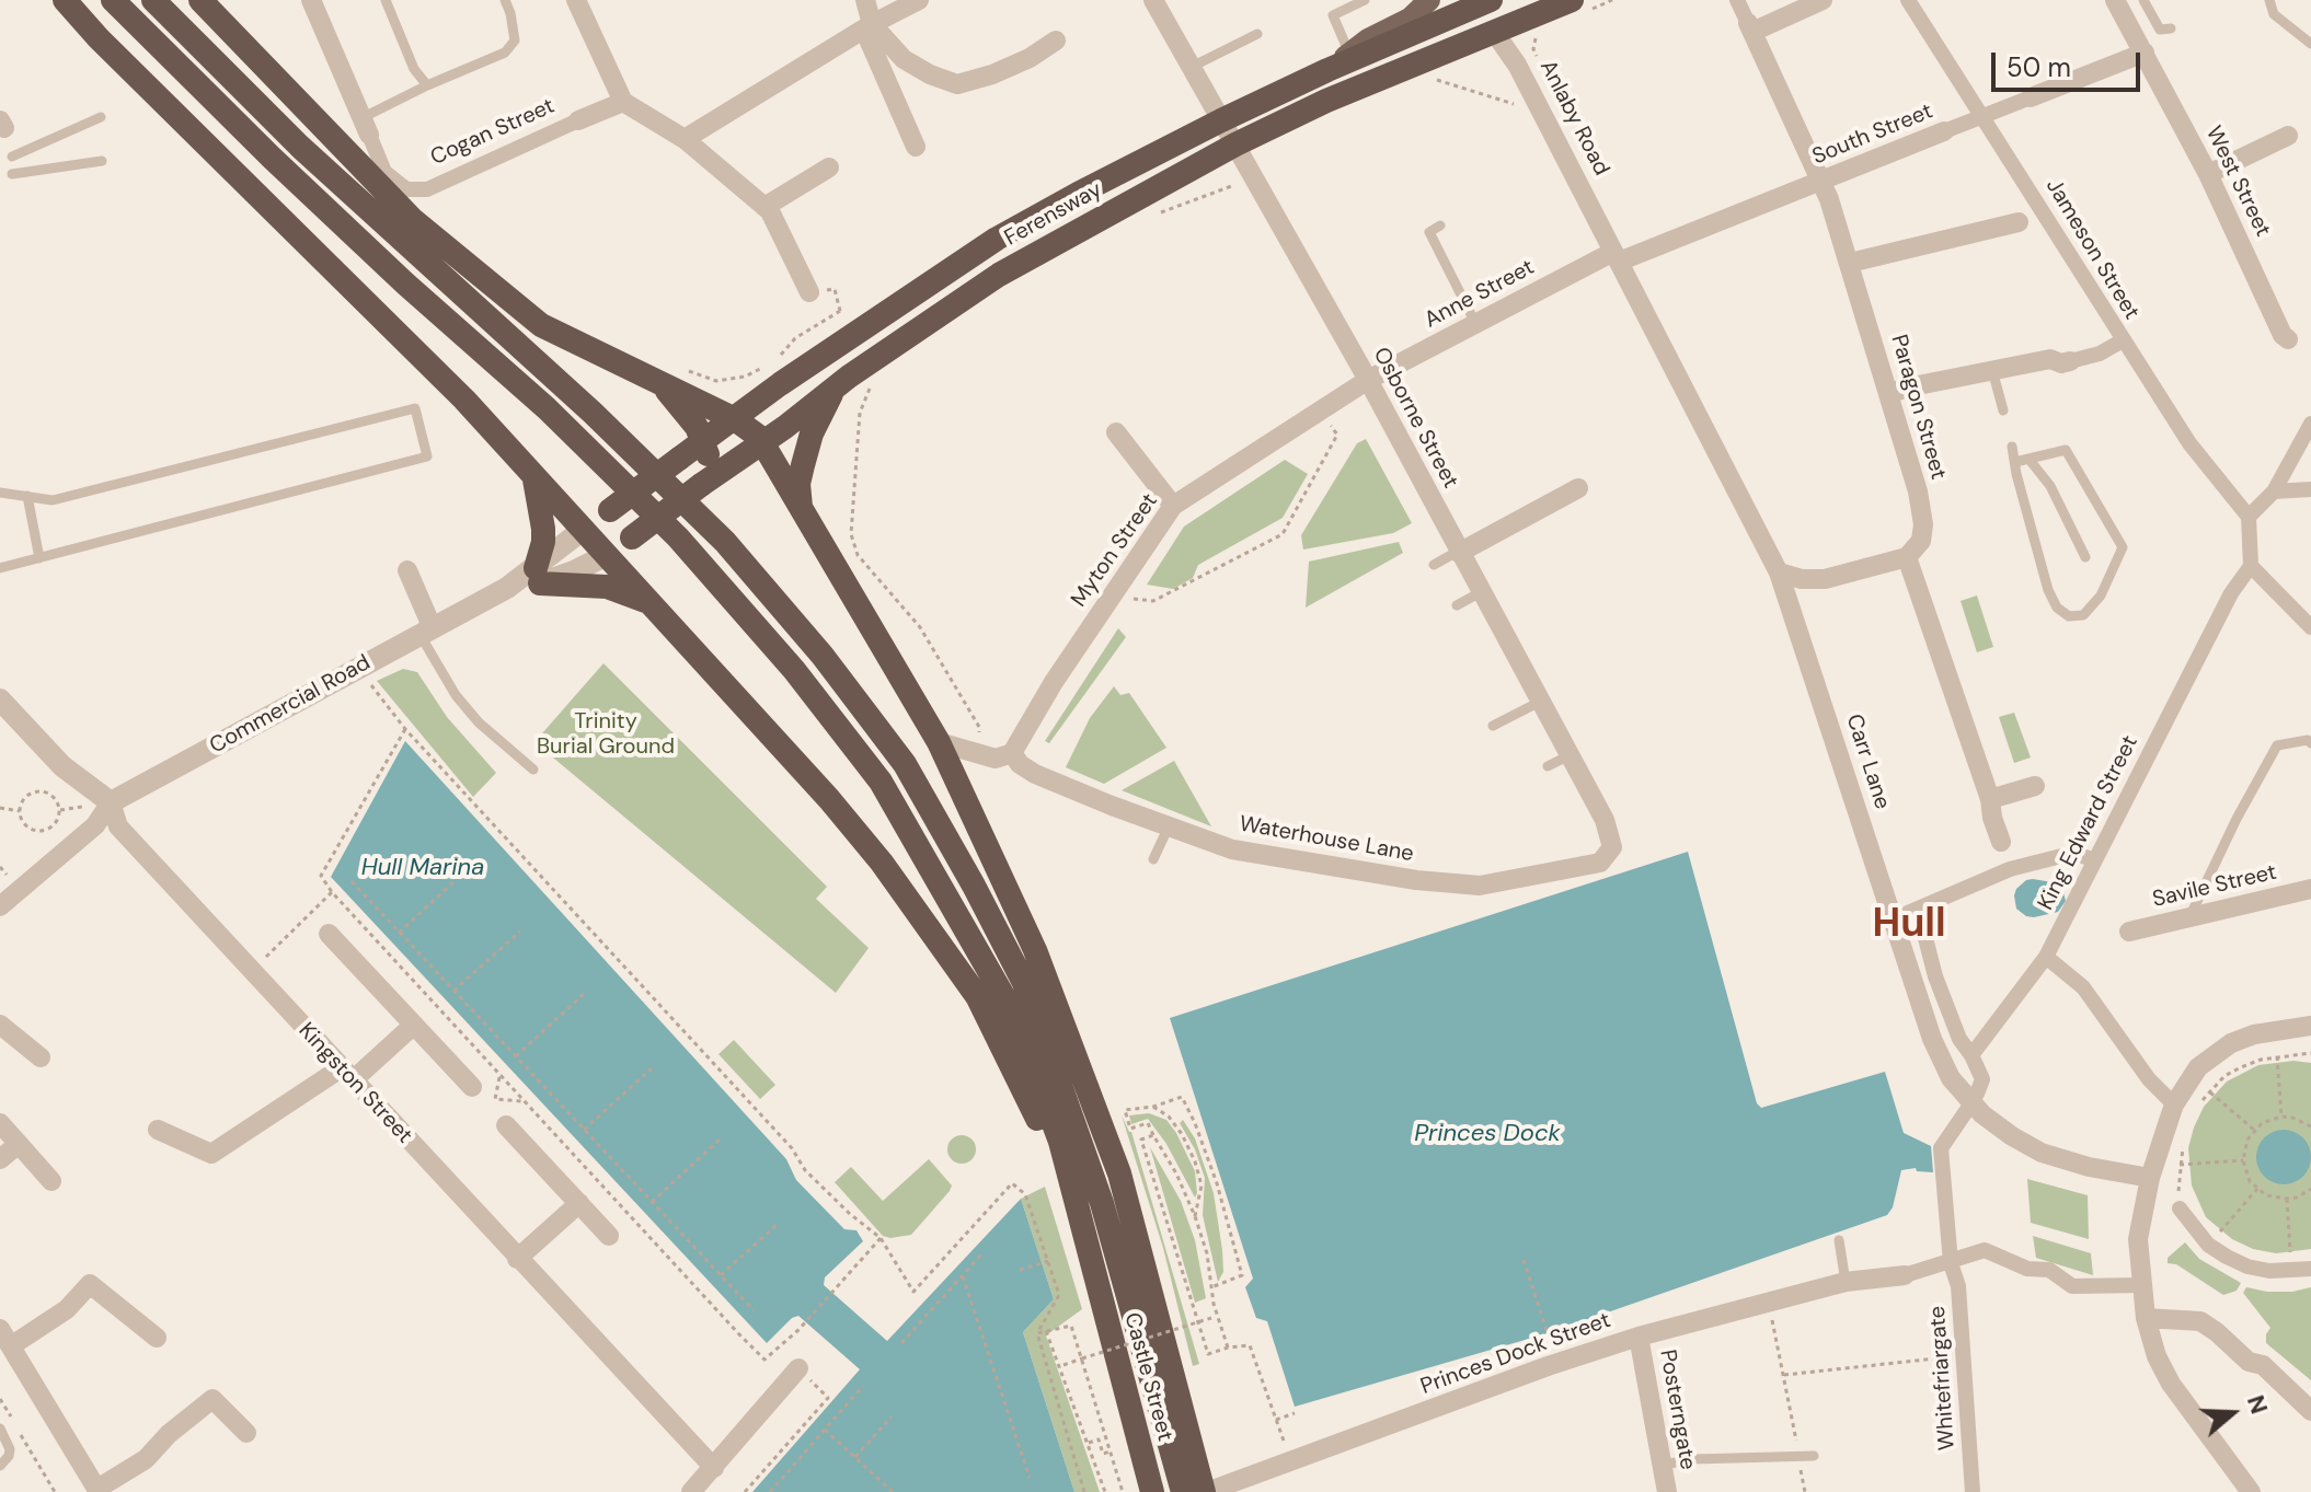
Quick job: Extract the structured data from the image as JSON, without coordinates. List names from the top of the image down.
{
  "streets": {
    "highway": ["Ferensway", "Castle Street"],
    "main road": ["Anlaby Road"],
    "street": [
      "Cogan Street",
      "South Street",
      "West Street",
      "Jameson Street",
      "Anne Street",
      "Paragon Street",
      "Osborne Street",
      "Myton Street",
      "Commercial Road",
      "Carr Lane",
      "King Edward Street",
      "Waterhouse Lane",
      "Savile Street",
      "Kingston Street",
      "Princes Dock Street",
      "Whitefriargate",
      "Posterngate"
    ]
  },
  "crossings": [
    ["Anlaby Road", "South Street"],
    ["Anlaby Road", "Ferensway"],
    ["Anlaby Road", "Anne Street"],
    ["Anlaby Road", "Carr Lane"],
    ["South Street", "West Street"],
    ["South Street", "Jameson Street"],
    ["South Street", "Anne Street"],
    ["South Street", "Paragon Street"],
    ["South Street", "Carr Lane"],
    ["Ferensway", "Osborne Street"],
    ["Ferensway", "Commercial Road"],
    ["Anne Street", "Osborne Street"],
    ["Anne Street", "Myton Street"],
    ["Anne Street", "Carr Lane"],
    ["Osborne Street", "Myton Street"],
    ["Osborne Street", "Waterhouse Lane"],
    ["Myton Street", "Waterhouse Lane"],
    ["Commercial Road", "Kingston Street"],
    ["Carr Lane", "Whitefriargate"],
    ["Princes Dock Street", "Whitefriargate"],
    ["Princes Dock Street", "Posterngate"]
  ],
  "districts": ["Hull"],
  "water": ["Hull Marina", "Princes Dock"],
  "parks": ["Trinity Burial Ground"],
  "scale_bar": "50 m",
  "north": "right"
}
